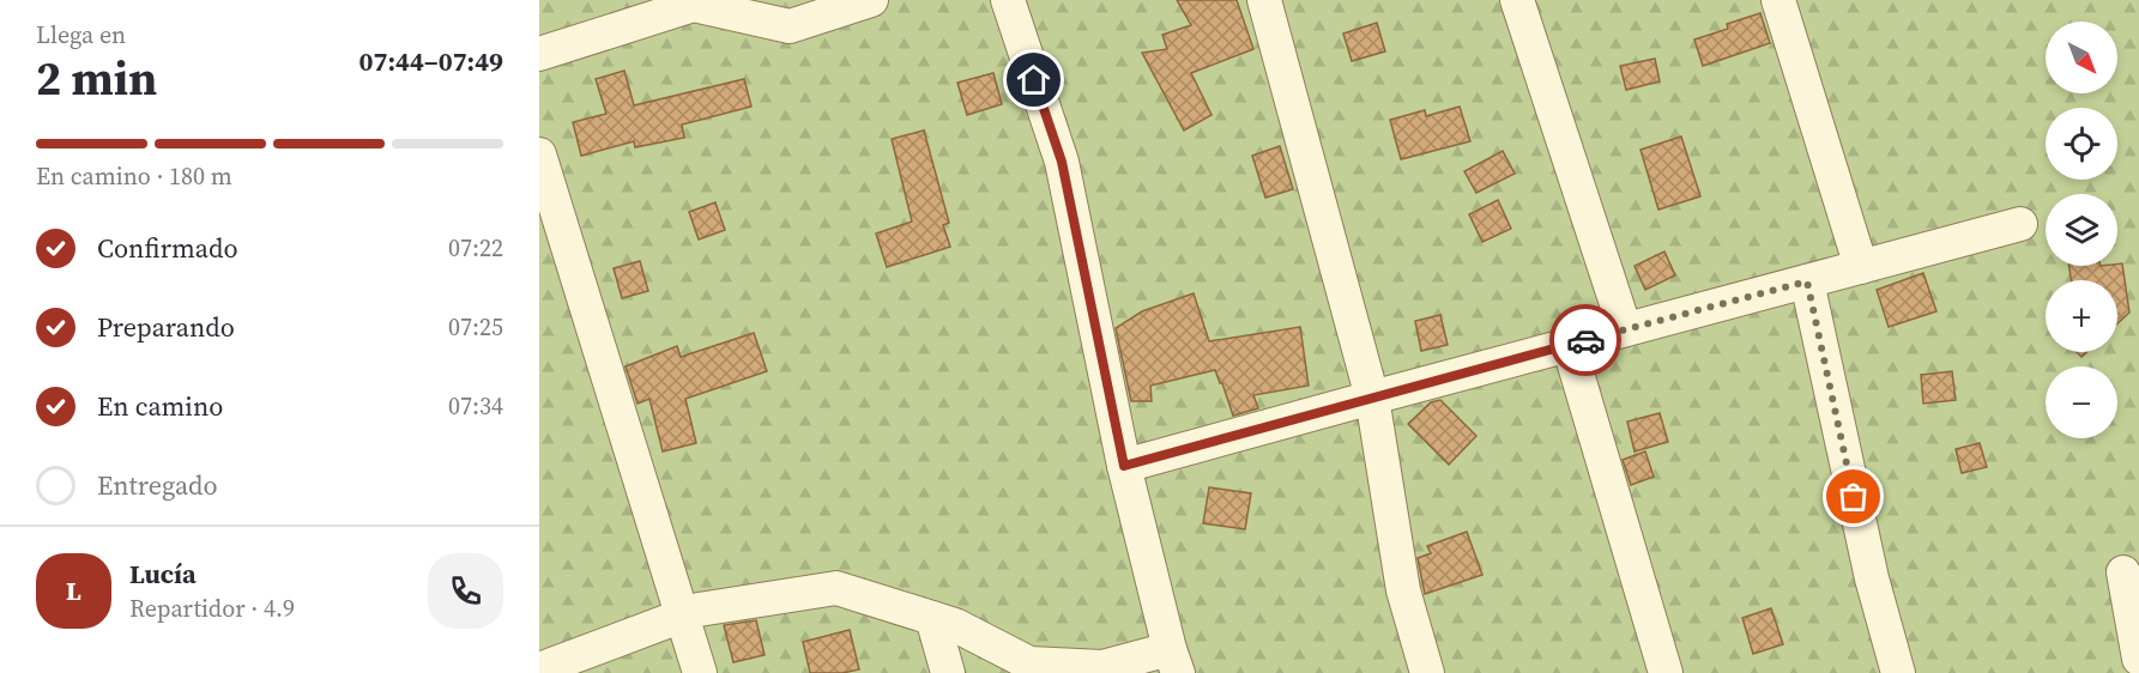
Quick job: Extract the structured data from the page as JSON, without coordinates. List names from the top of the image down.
{
  "north": "bottom right",
  "page": {
    "heading": ["2 min", "Llega en", "07:44–07:49"],
    "panel": ["Lucía", "Repartidor · 4.9"],
    "map_buttons": ["+", "−"],
    "bar": "En camino · 180 m",
    "list": [
      ["Confirmado", "07:22"],
      ["Preparando", "07:25"],
      ["En camino", "07:34"],
      "Entregado"
    ],
    "round": "L"
  }
}
